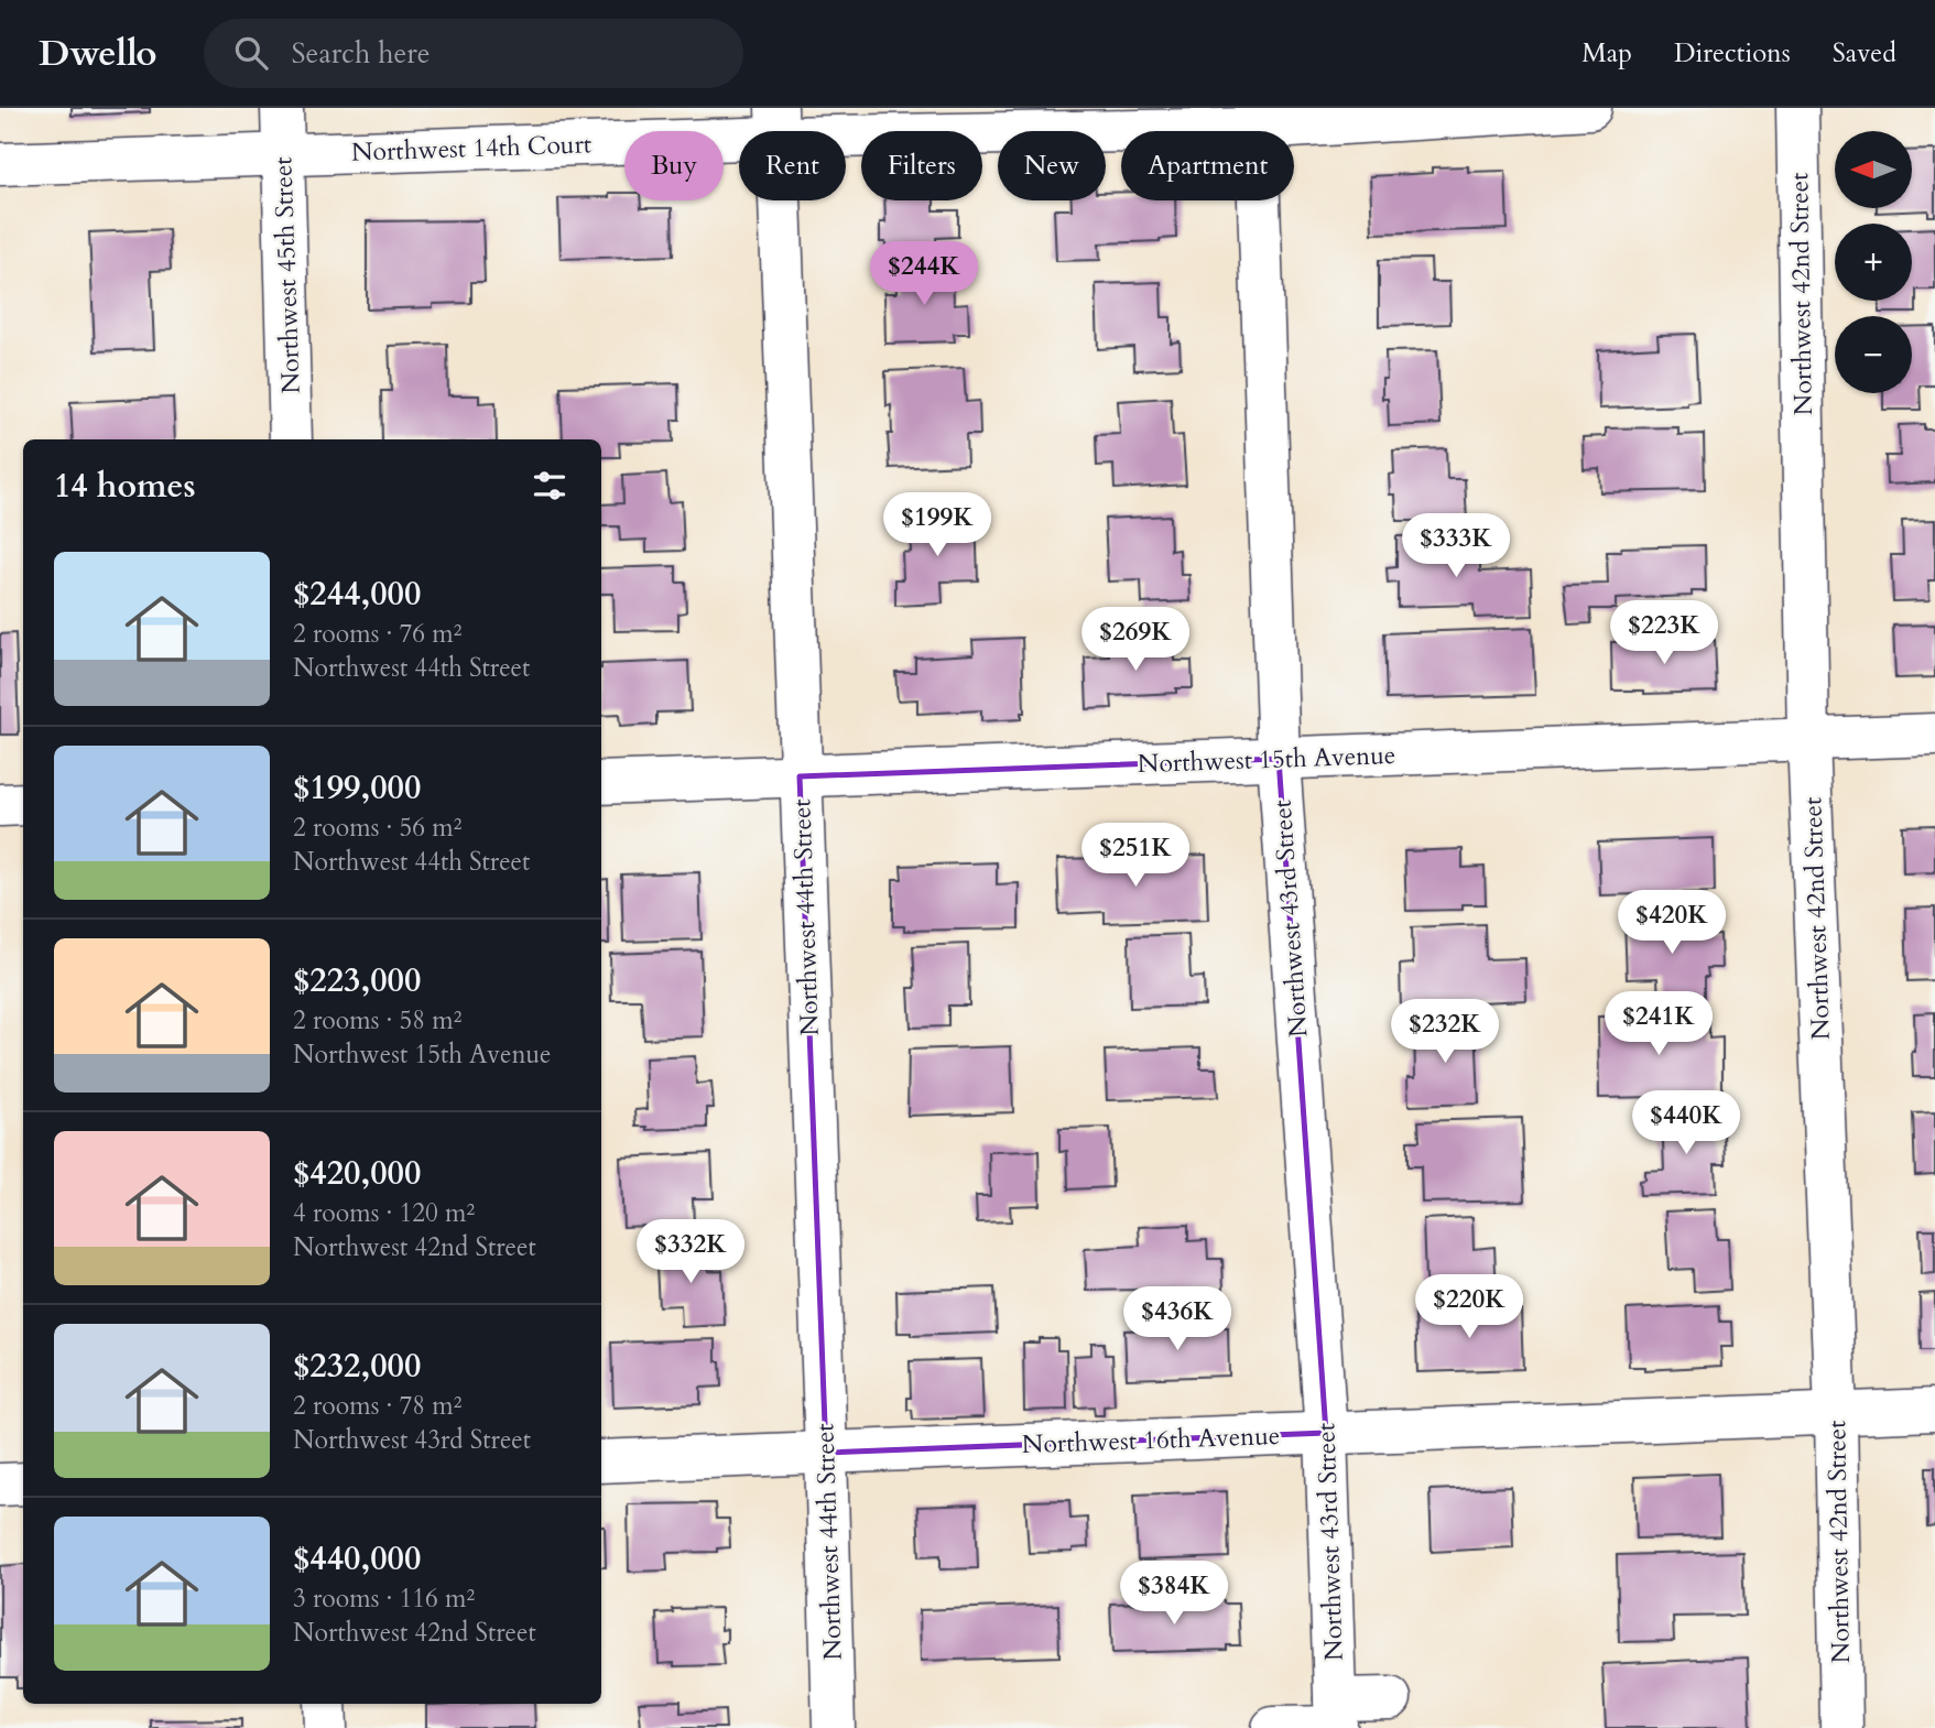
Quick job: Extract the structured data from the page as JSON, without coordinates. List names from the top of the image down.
{
  "streets": {
    "street": [
      "Northwest 14th Court",
      "Northwest 45th Street",
      "Northwest 42nd Street",
      "Northwest 15th Avenue",
      "Northwest 44th Street",
      "Northwest 43rd Street",
      "Northwest 16th Avenue"
    ]
  },
  "crossings": [
    ["Northwest 14th Court", "Northwest 45th Street"],
    ["Northwest 14th Court", "Northwest 44th Street"],
    ["Northwest 14th Court", "Northwest 43rd Street"],
    ["Northwest 42nd Street", "Northwest 15th Avenue"],
    ["Northwest 42nd Street", "Northwest 16th Avenue"],
    ["Northwest 15th Avenue", "Northwest 44th Street"],
    ["Northwest 15th Avenue", "Northwest 43rd Street"],
    ["Northwest 44th Street", "Northwest 16th Avenue"],
    ["Northwest 43rd Street", "Northwest 16th Avenue"]
  ],
  "north": "left",
  "page": {
    "header": "Dwello",
    "search": "Search here",
    "nav": ["Map", "Directions", "Saved"],
    "map_buttons": ["+", "−"],
    "chip": [
      "Buy",
      "Rent",
      "Filters",
      "New",
      "Apartment"
    ],
    "price": [
      "$244K",
      "$199K",
      "$333K",
      "$223K",
      "$269K",
      "$251K",
      "$420K",
      "$241K",
      "$232K",
      "$440K",
      "$332K",
      "$220K",
      "$436K",
      "$384K"
    ],
    "heading": "14 homes",
    "list": [
      {
        "name": "$244,000",
        "note": "2 rooms · 76 m² · Northwest 44th Street"
      },
      {
        "name": "$199,000",
        "note": "2 rooms · 56 m² · Northwest 44th Street"
      },
      {
        "name": "$223,000",
        "note": "2 rooms · 58 m² · Northwest 15th Avenue"
      },
      {
        "name": "$420,000",
        "note": "4 rooms · 120 m² · Northwest 42nd Street"
      },
      {
        "name": "$232,000",
        "note": "2 rooms · 78 m² · Northwest 43rd Street"
      },
      {
        "name": "$440,000",
        "note": "3 rooms · 116 m² · Northwest 42nd Street"
      }
    ]
  }
}
